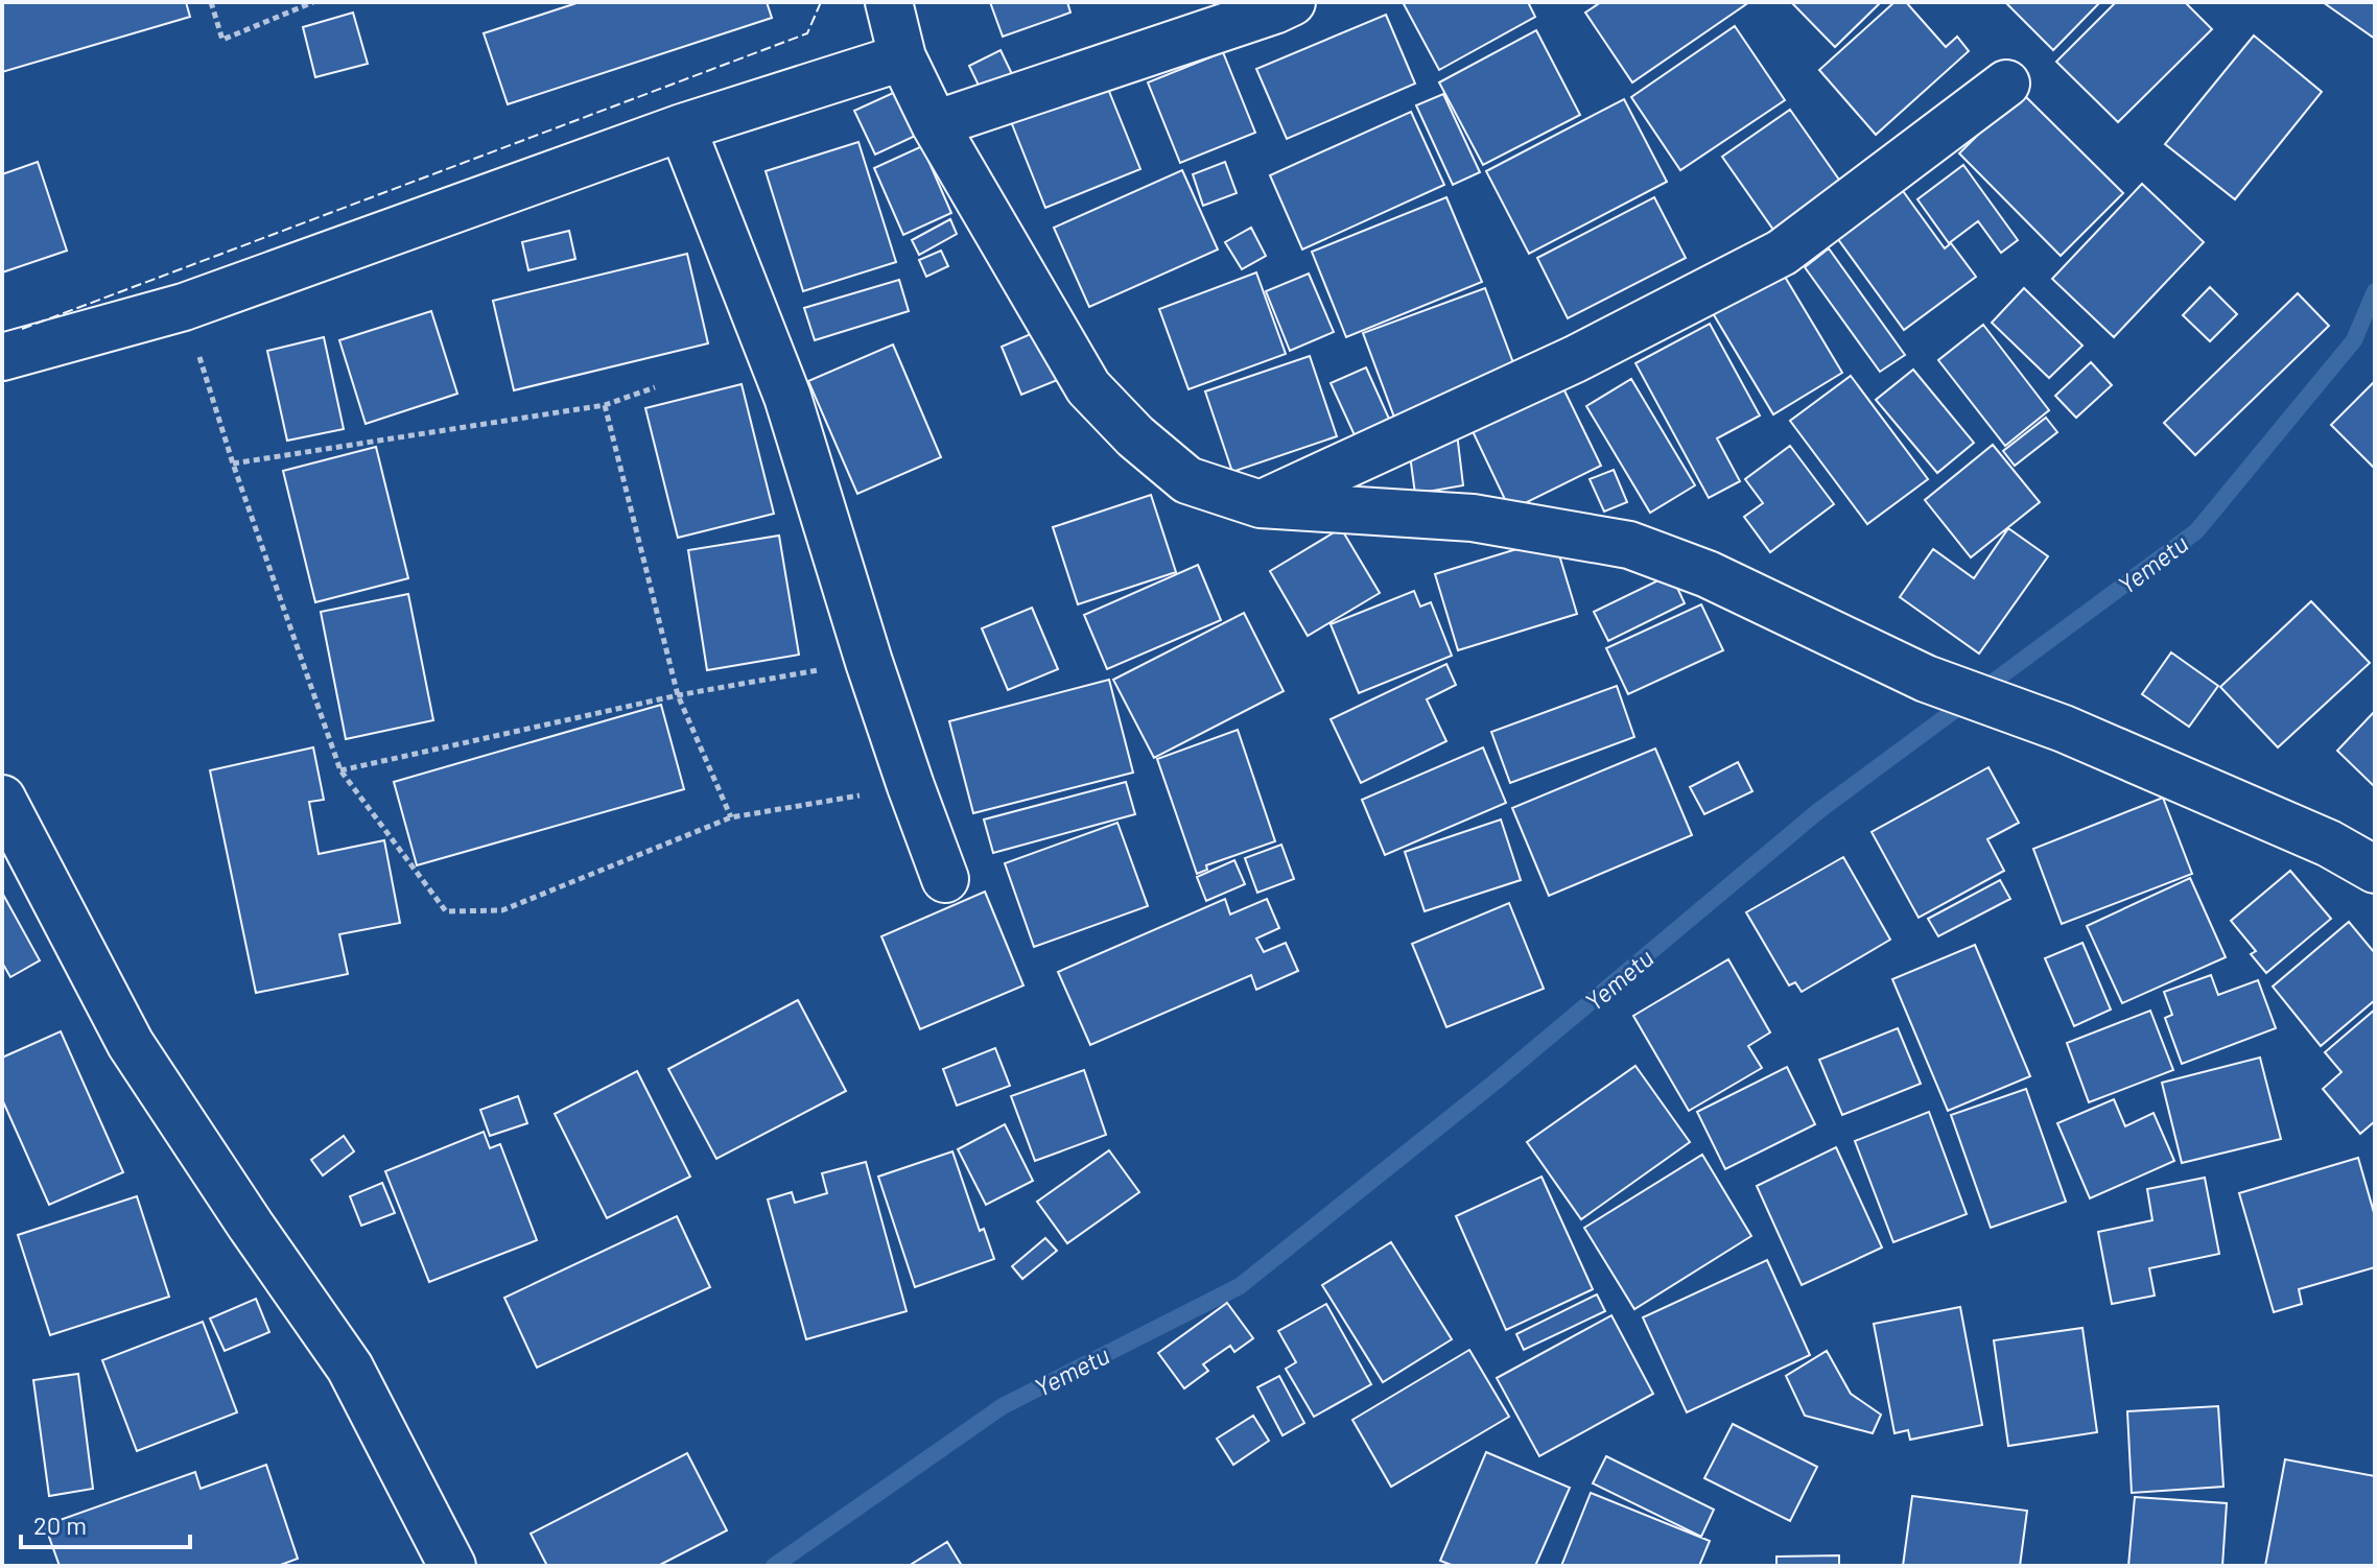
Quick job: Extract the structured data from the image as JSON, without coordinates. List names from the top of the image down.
{
  "water": ["Yemetu"],
  "scale_bar": "20 m"
}
